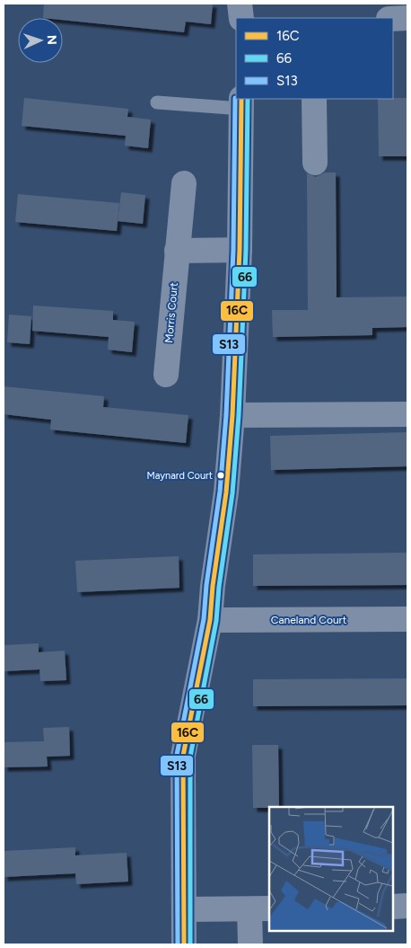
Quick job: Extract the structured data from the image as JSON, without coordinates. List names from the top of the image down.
{
  "streets": {
    "street": ["Morris Court", "Caneland Court"]
  },
  "places": ["Maynard Court"],
  "lines": ["transit line S13", "transit line 16C", "transit line 66"],
  "legend": ["16C", "66", "S13"],
  "north": "right"
}
